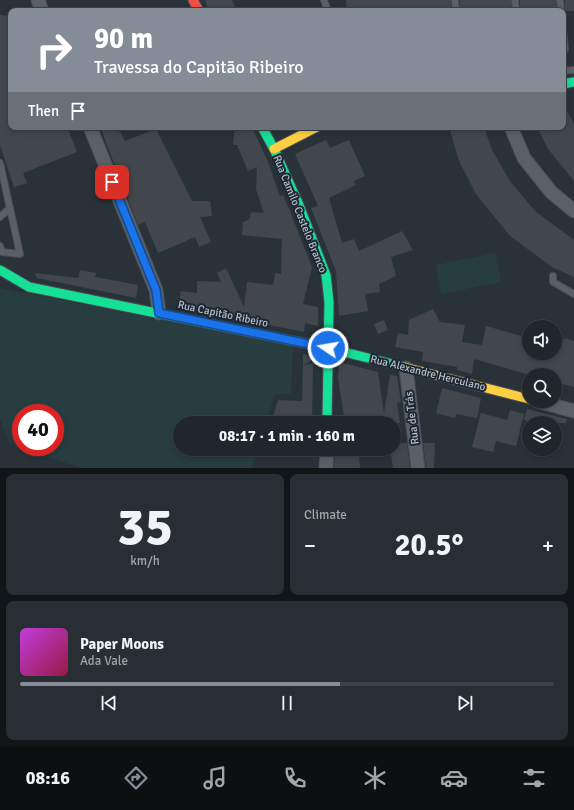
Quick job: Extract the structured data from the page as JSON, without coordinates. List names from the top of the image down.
{
  "streets": {
    "street": [
      "Rua Camilo Castelo Branco",
      "Rua Capitão Ribeiro",
      "Rua Alexandre Herculano",
      "Rua de Trás"
    ]
  },
  "crossings": [
    ["Rua Camilo Castelo Branco", "Rua Capitão Ribeiro"],
    ["Rua Camilo Castelo Branco", "Rua Alexandre Herculano"],
    ["Rua Capitão Ribeiro", "Rua Alexandre Herculano"],
    ["Rua Alexandre Herculano", "Rua de Trás"]
  ],
  "page": {
    "turn": ["90 m", "Travessa do Capitão Ribeiro"],
    "then": "Then",
    "limit": "40",
    "trip": "08:17 · 1 min · 160 m",
    "tile": [
      ["35", "km/h"],
      "Climate"
    ],
    "heat": ["−", "20.5°", "+"],
    "song": ["Paper Moons", "Ada Vale"],
    "tabs": "08:16"
  }
}
